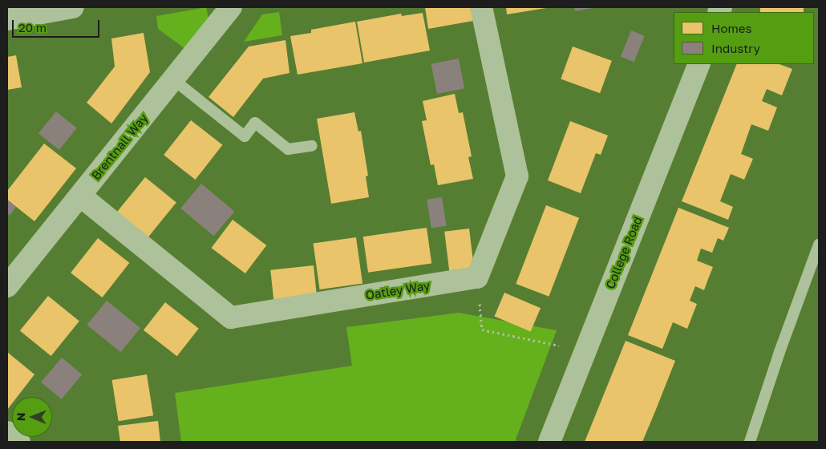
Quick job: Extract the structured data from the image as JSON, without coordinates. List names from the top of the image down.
{
  "streets": {
    "street": ["Brentnall Way", "College Road", "Oatley Way"]
  },
  "crossings": [
    ["Brentnall Way", "Oatley Way"]
  ],
  "legend": ["Homes", "Industry"],
  "scale_bar": "20 m",
  "north": "left"
}
